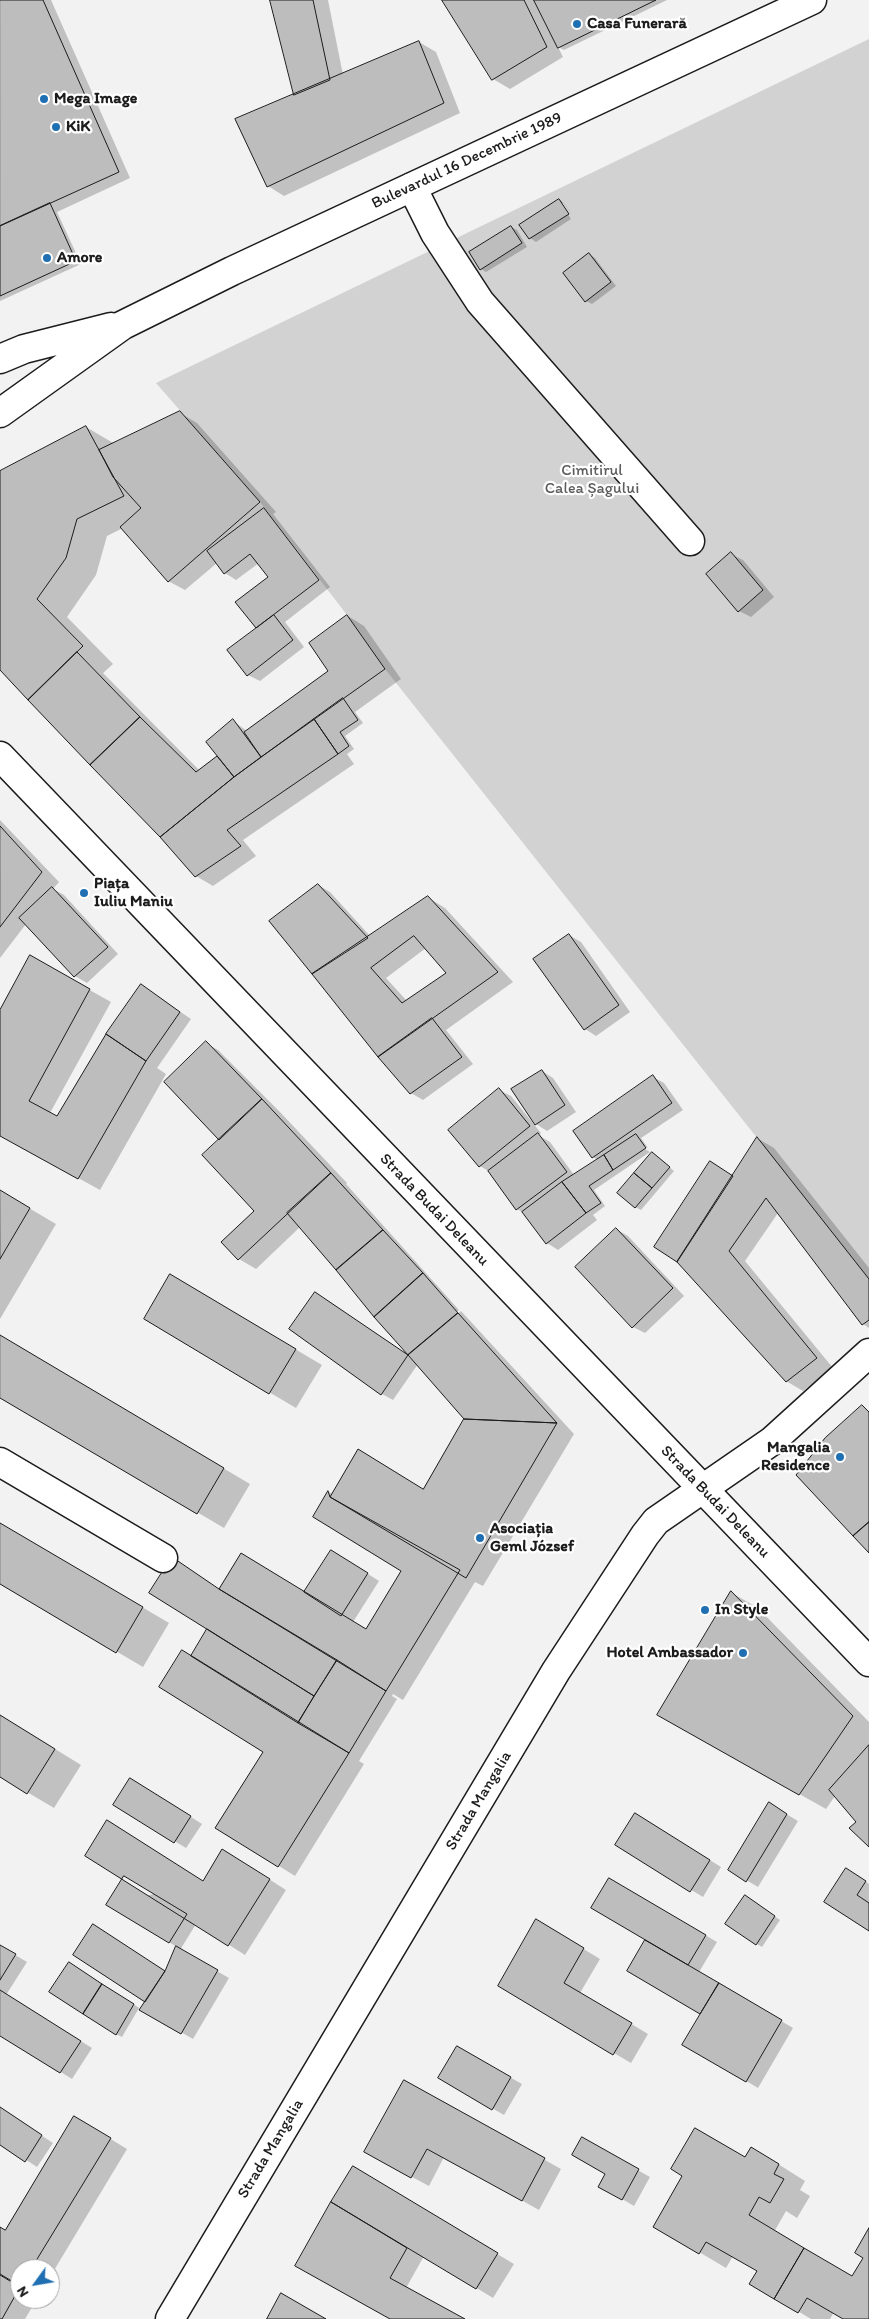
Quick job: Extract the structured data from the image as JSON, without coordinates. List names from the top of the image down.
{
  "streets": {
    "main road": ["Bulevardul 16 Decembrie 1989", "Strada Budai Deleanu", "Strada Mangalia"]
  },
  "crossings": [
    ["Strada Budai Deleanu", "Strada Mangalia"]
  ],
  "parks": ["Cimitirul Calea Șagului"],
  "places": [
    "Casa Funerară",
    "Mega Image",
    "KiK",
    "Amore",
    "Piața Iuliu Maniu",
    "Mangalia Residence",
    "Asociația Geml József",
    "In Style",
    "Hotel Ambassador"
  ],
  "north": "bottom left"
}
